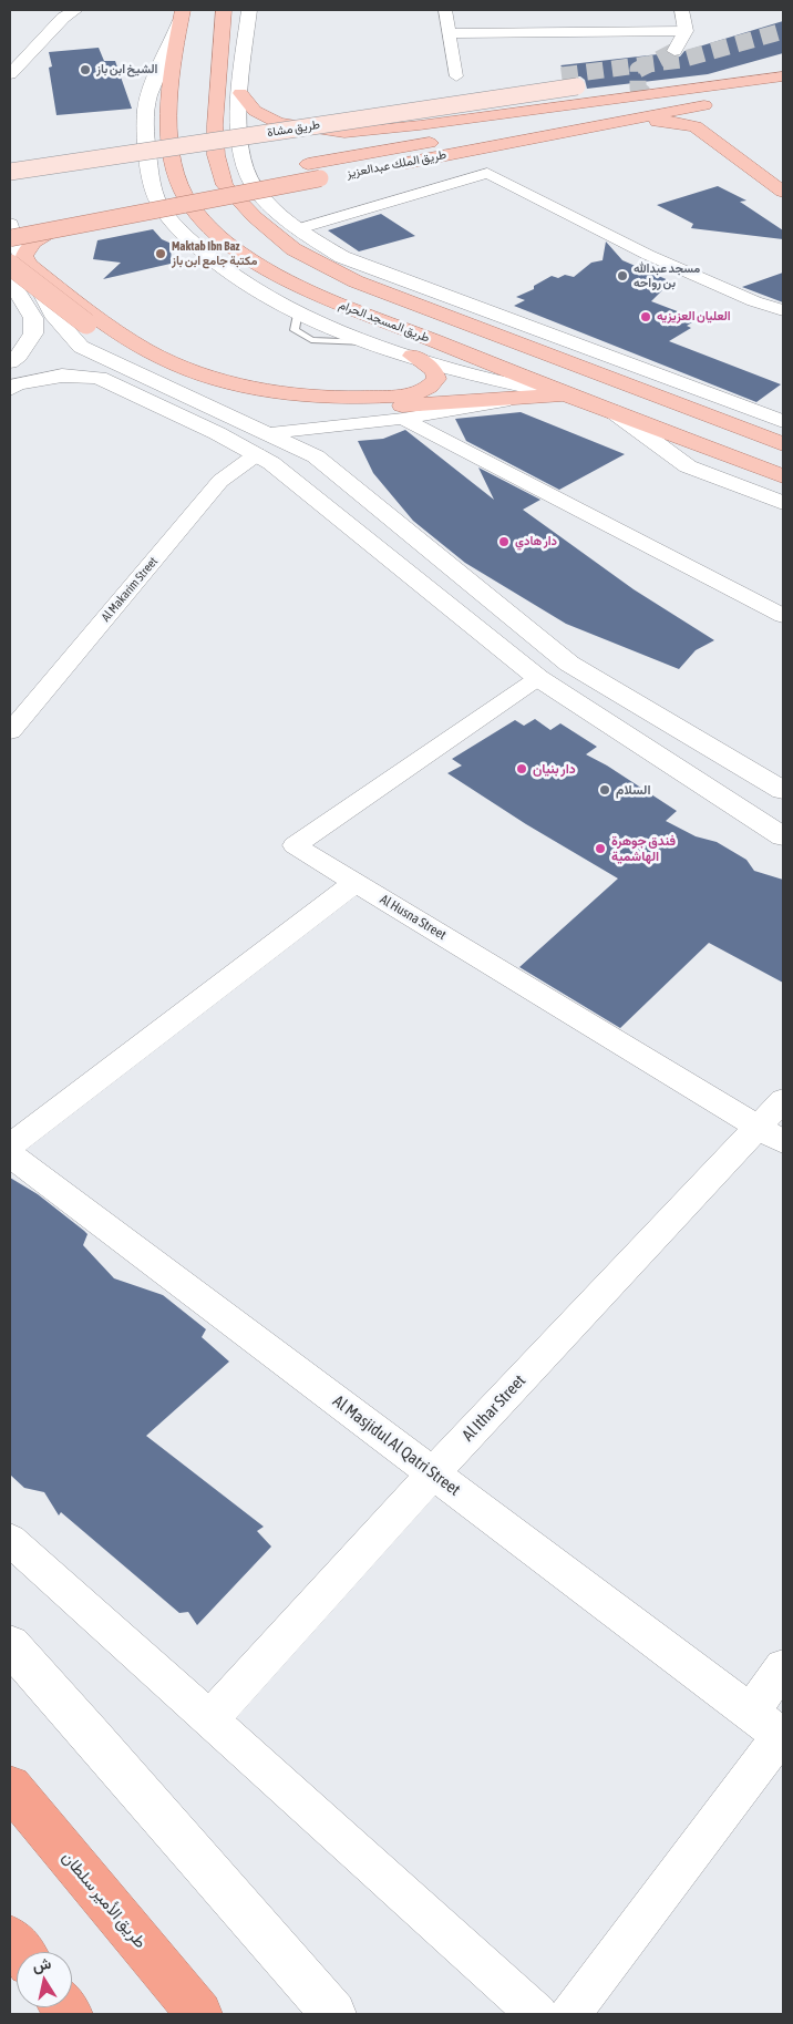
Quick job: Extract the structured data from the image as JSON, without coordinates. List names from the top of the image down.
{
  "streets": {
    "highway": ["طريق الأمير سلطان"],
    "main road": ["طريق مشاة", "طريق الملك عبدالعزيز", "طريق المسجد الحرام"],
    "street": [
      "Al Makarim Street",
      "Al Husna Street",
      "Al Ithar Street",
      "Al Masjidul Al Qatri Street"
    ]
  },
  "crossings": [
    ["Al Husna Street", "Al Ithar Street"],
    ["Al Ithar Street", "Al Masjidul Al Qatri Street"]
  ],
  "places": [
    "الشيخ ابن باز",
    "Maktab Ibn Baz مكتبة جامع ابن باز",
    "مسجد عبدالله بن رواحه",
    "العليان العزيزيه",
    "دار هادي",
    "دار بنيان",
    "السلام",
    "فندق جوهرة الهاشمية"
  ],
  "north": "top"
}
